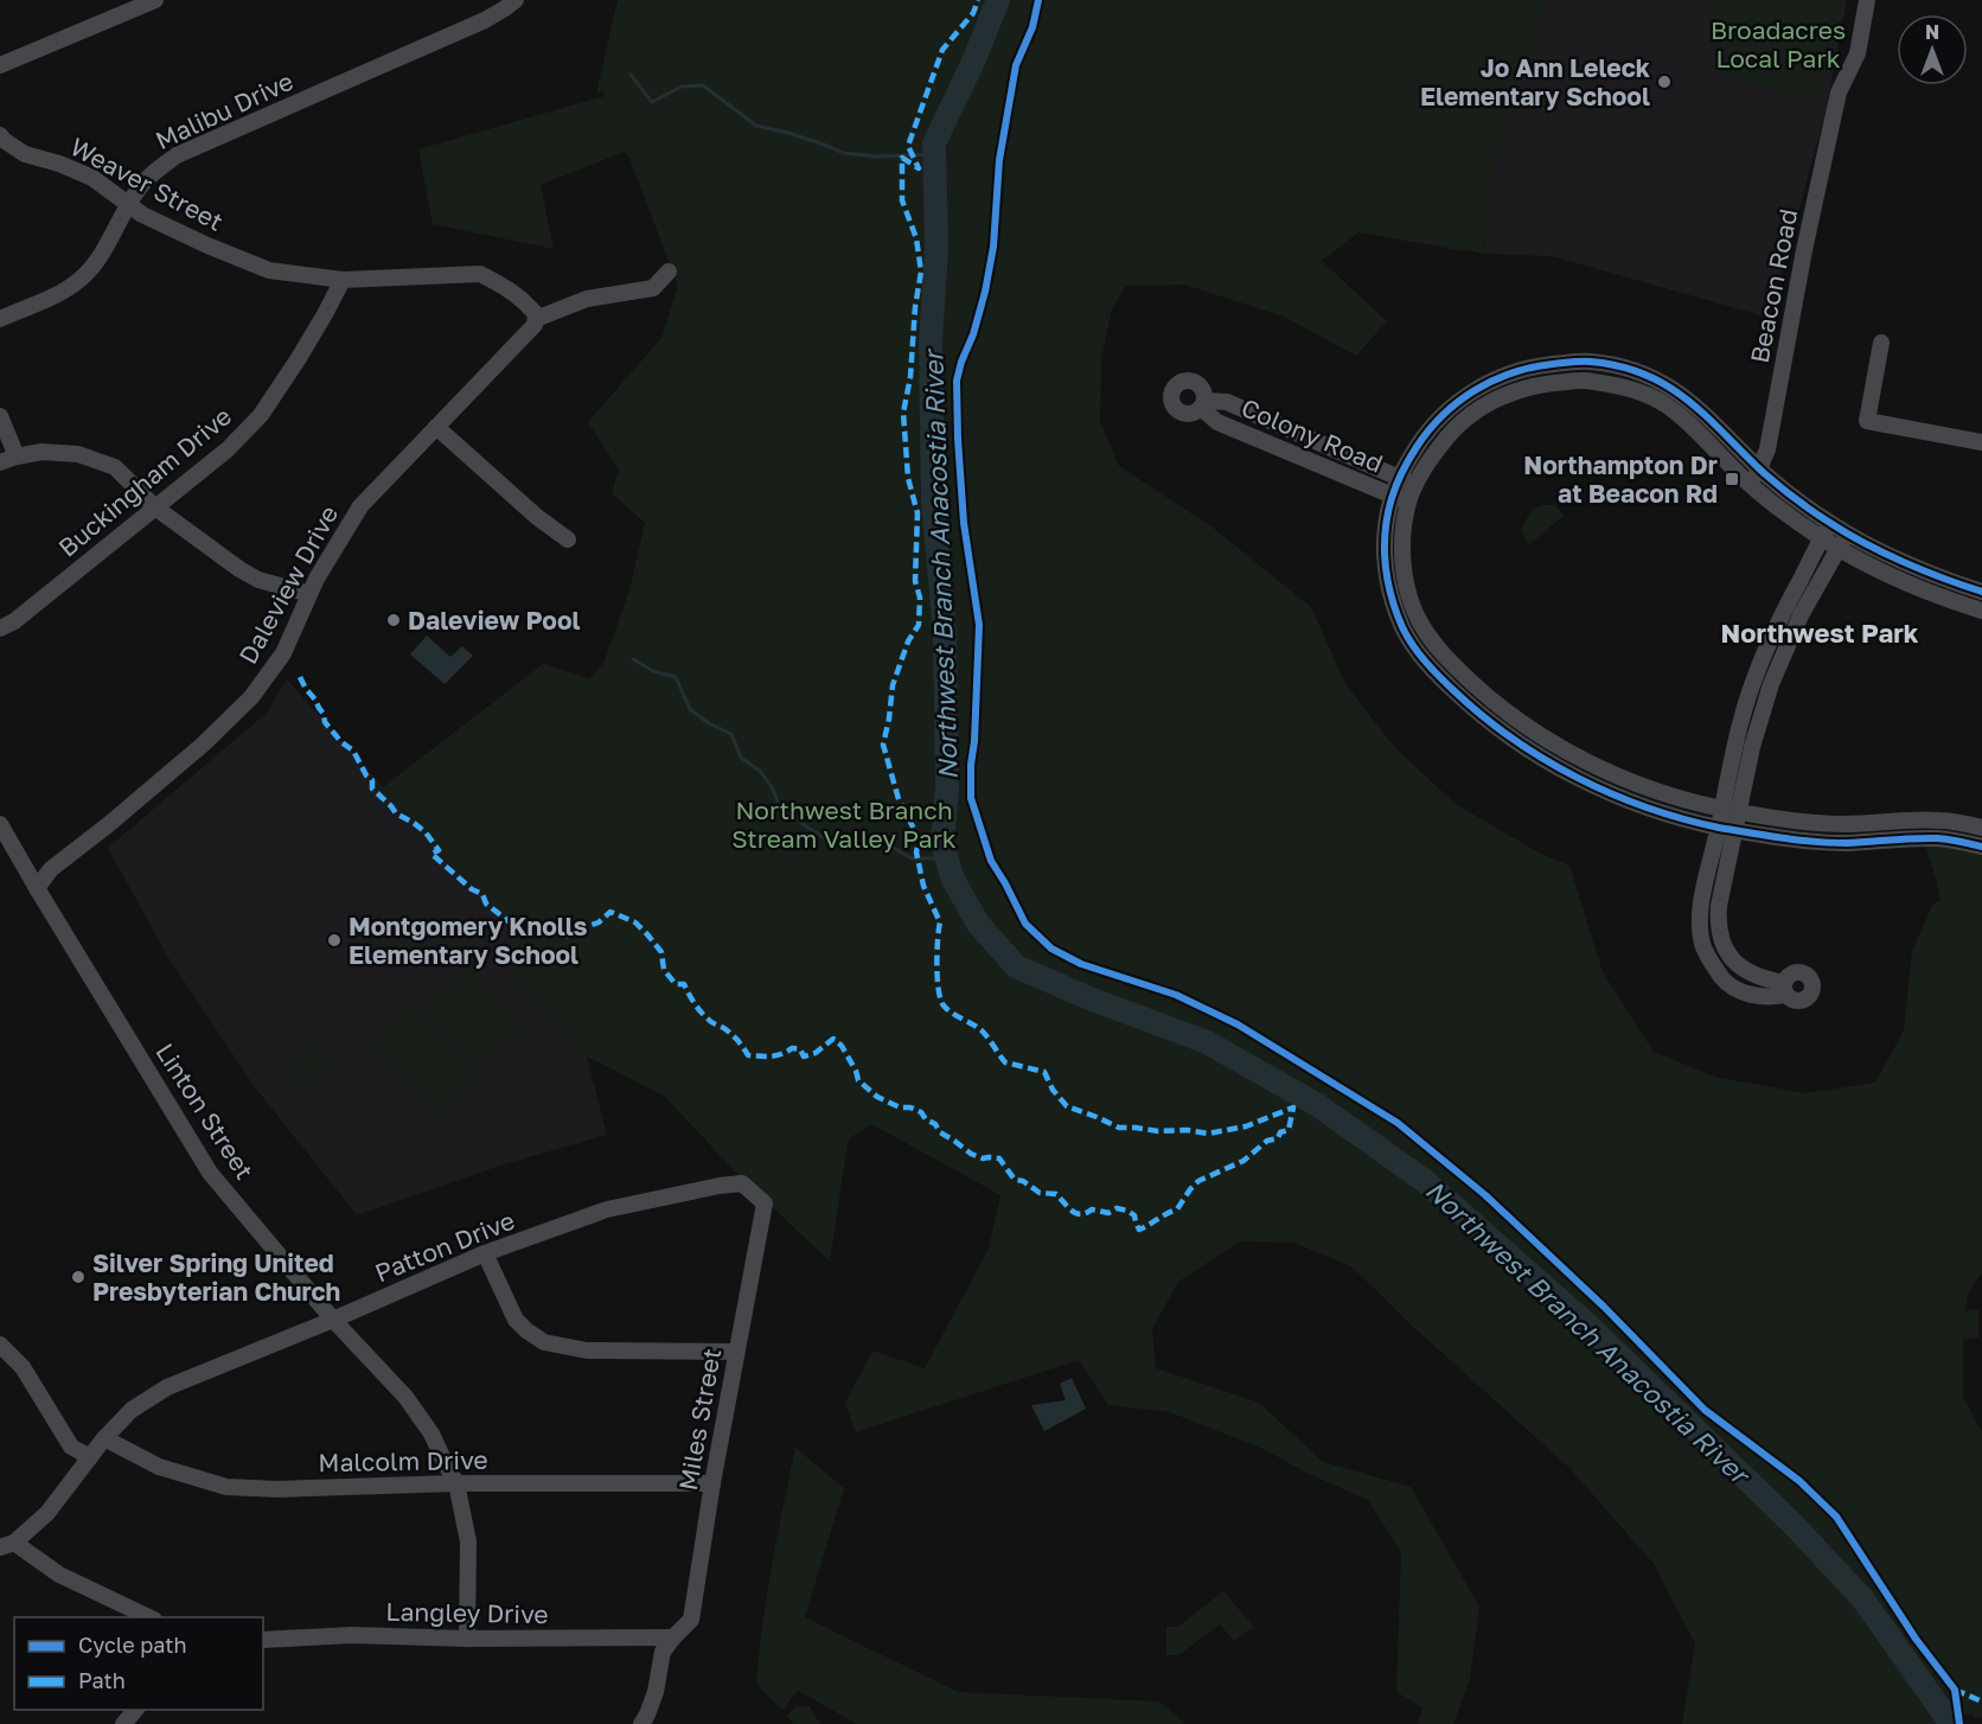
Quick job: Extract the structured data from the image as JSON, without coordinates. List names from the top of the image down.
{
  "streets": {
    "street": [
      "Malibu Drive",
      "Weaver Street",
      "Beacon Road",
      "Colony Road",
      "Buckingham Drive",
      "Daleview Drive",
      "Linton Street",
      "Patton Drive",
      "Miles Street",
      "Malcolm Drive",
      "Langley Drive"
    ]
  },
  "crossings": [
    ["Malibu Drive", "Weaver Street"],
    ["Weaver Street", "Buckingham Drive"],
    ["Weaver Street", "Daleview Drive"],
    ["Daleview Drive", "Linton Street"],
    ["Linton Street", "Patton Drive"],
    ["Linton Street", "Malcolm Drive"],
    ["Linton Street", "Langley Drive"],
    ["Patton Drive", "Miles Street"],
    ["Patton Drive", "Malcolm Drive"],
    ["Miles Street", "Malcolm Drive"],
    ["Miles Street", "Langley Drive"]
  ],
  "districts": ["Northwest Park"],
  "water": ["Northwest Branch Anacostia River"],
  "parks": ["Broadacres Local Park", "Northwest Branch Stream Valley Park"],
  "places": {
    "other": [
      "Jo Ann Leleck Elementary School",
      "Daleview Pool",
      "Montgomery Knolls Elementary School",
      "Silver Spring United Presbyterian Church"
    ],
    "transit": ["Northampton Dr at Beacon Rd"]
  },
  "legend": ["Cycle path", "Path"],
  "north": "top"
}
